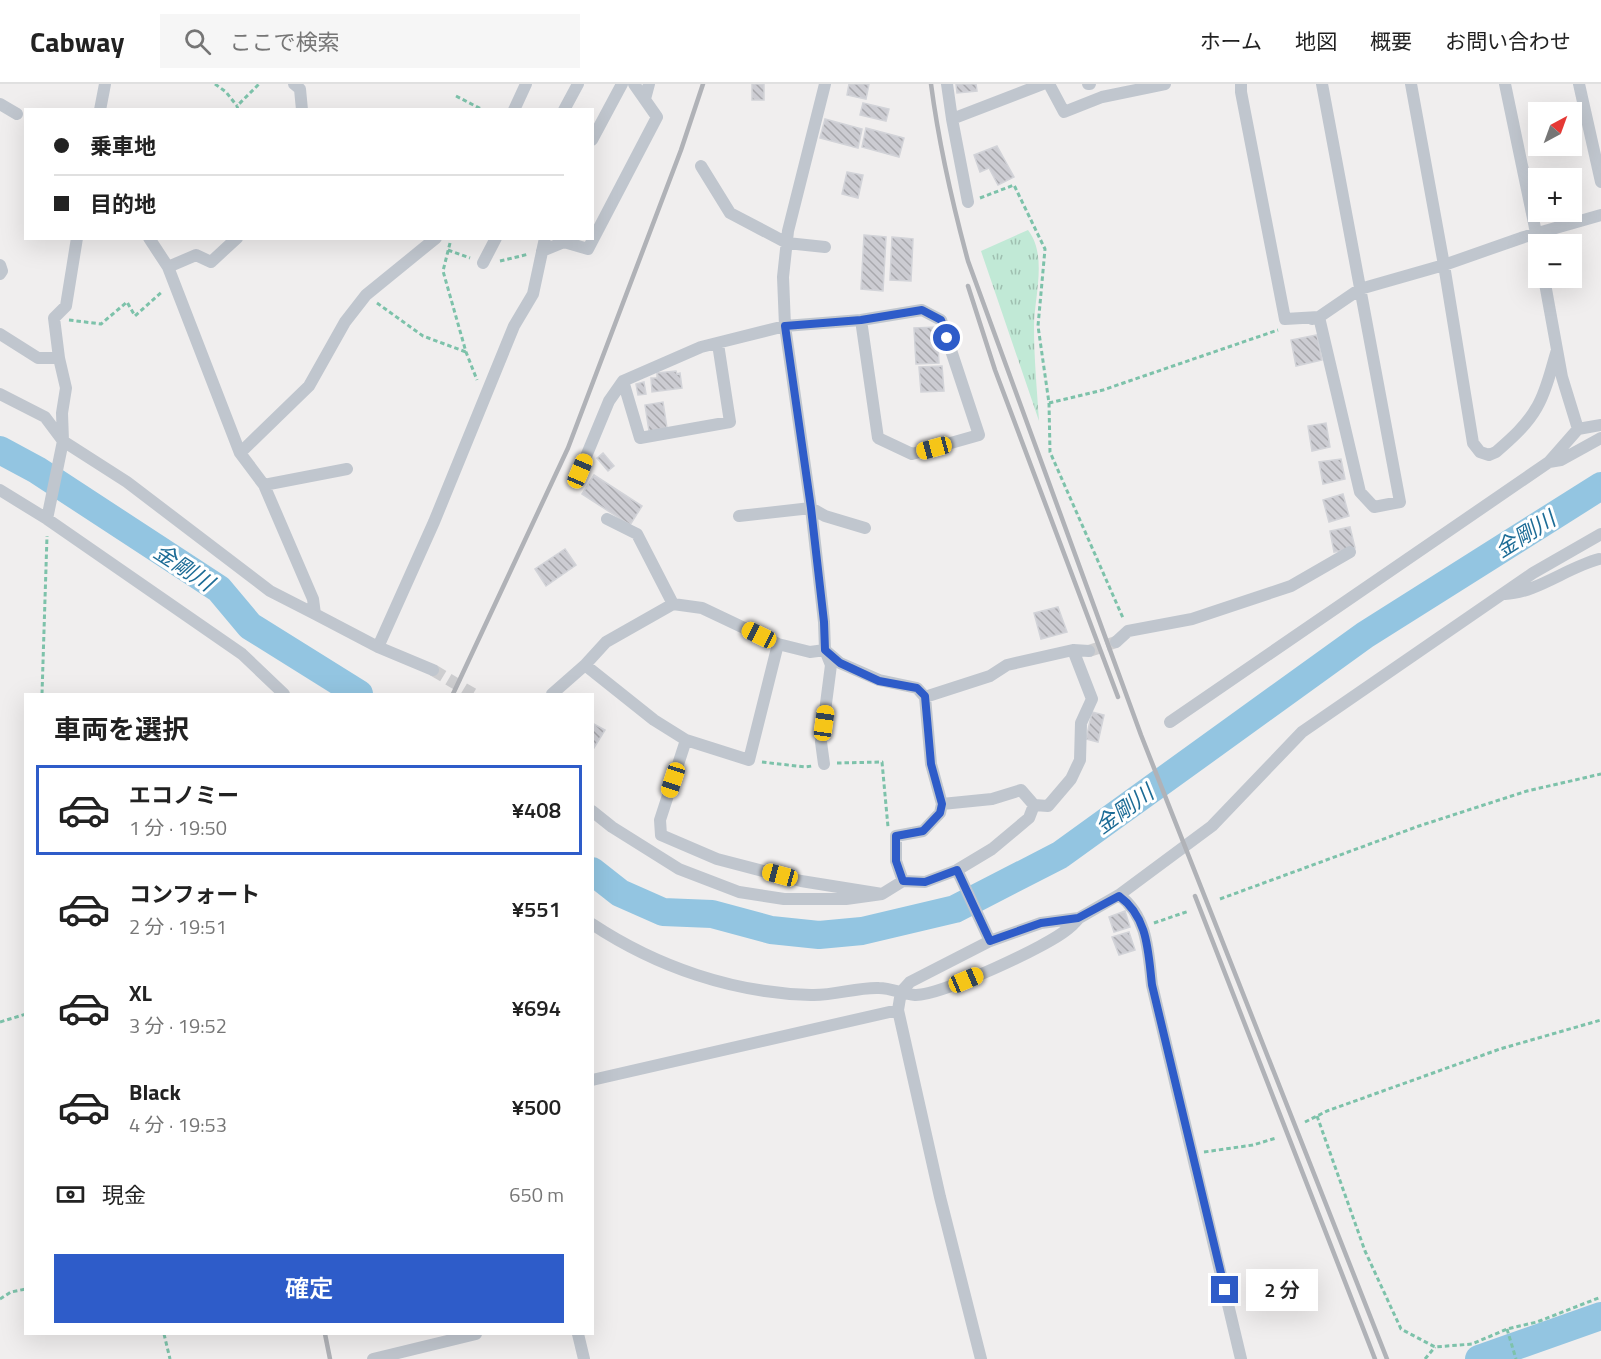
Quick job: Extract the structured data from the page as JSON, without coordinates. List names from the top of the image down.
{
  "water": ["金剛川"],
  "north": "top right",
  "page": {
    "header": "Cabway",
    "search": "ここで検索",
    "nav": [
      "ホーム",
      "地図",
      "概要",
      "お問い合わせ"
    ],
    "map_buttons": ["+", "−"],
    "banner": ["乗車地", "目的地"],
    "heading": "車両を選択",
    "list": [
      {
        "name": "エコノミー",
        "note": "1 分 · 19:50",
        "value": "¥408"
      },
      {
        "name": "コンフォート",
        "note": "2 分 · 19:51",
        "value": "¥551"
      },
      {
        "name": "XL",
        "note": "3 分 · 19:52",
        "value": "¥694"
      },
      {
        "name": "Black",
        "note": "4 分 · 19:53",
        "value": "¥500"
      }
    ],
    "pay": ["現金", "650 m"],
    "buttons": "確定",
    "bubble": "2 分"
  }
}
